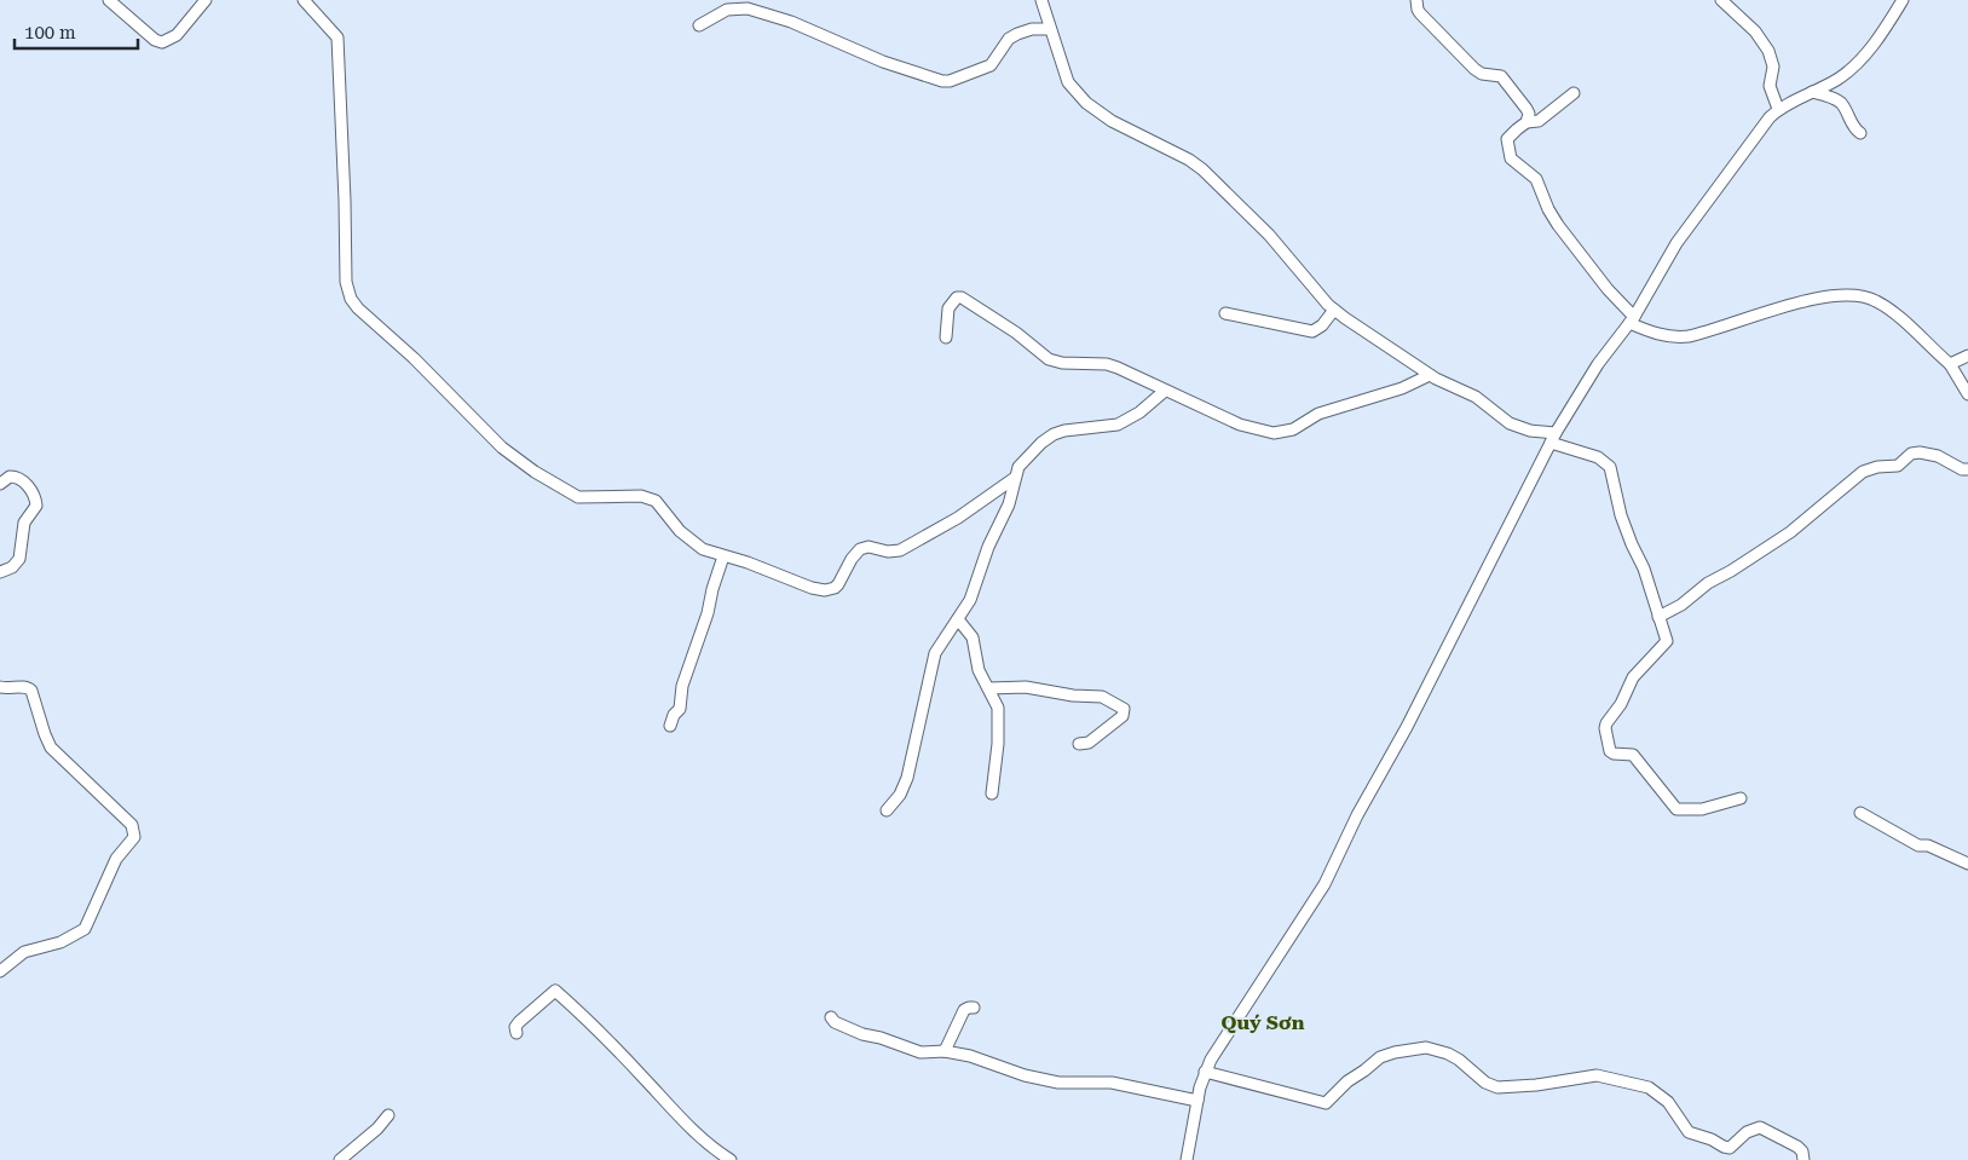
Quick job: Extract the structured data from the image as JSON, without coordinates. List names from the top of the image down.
{
  "districts": ["Quý Sơn"],
  "scale_bar": "100 m"
}
